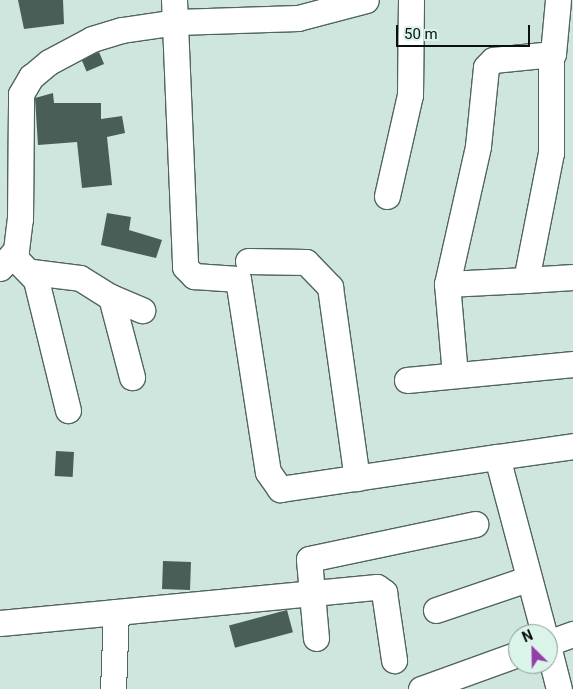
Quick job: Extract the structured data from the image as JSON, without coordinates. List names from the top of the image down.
{
  "scale_bar": "50 m",
  "north": "top left"
}
